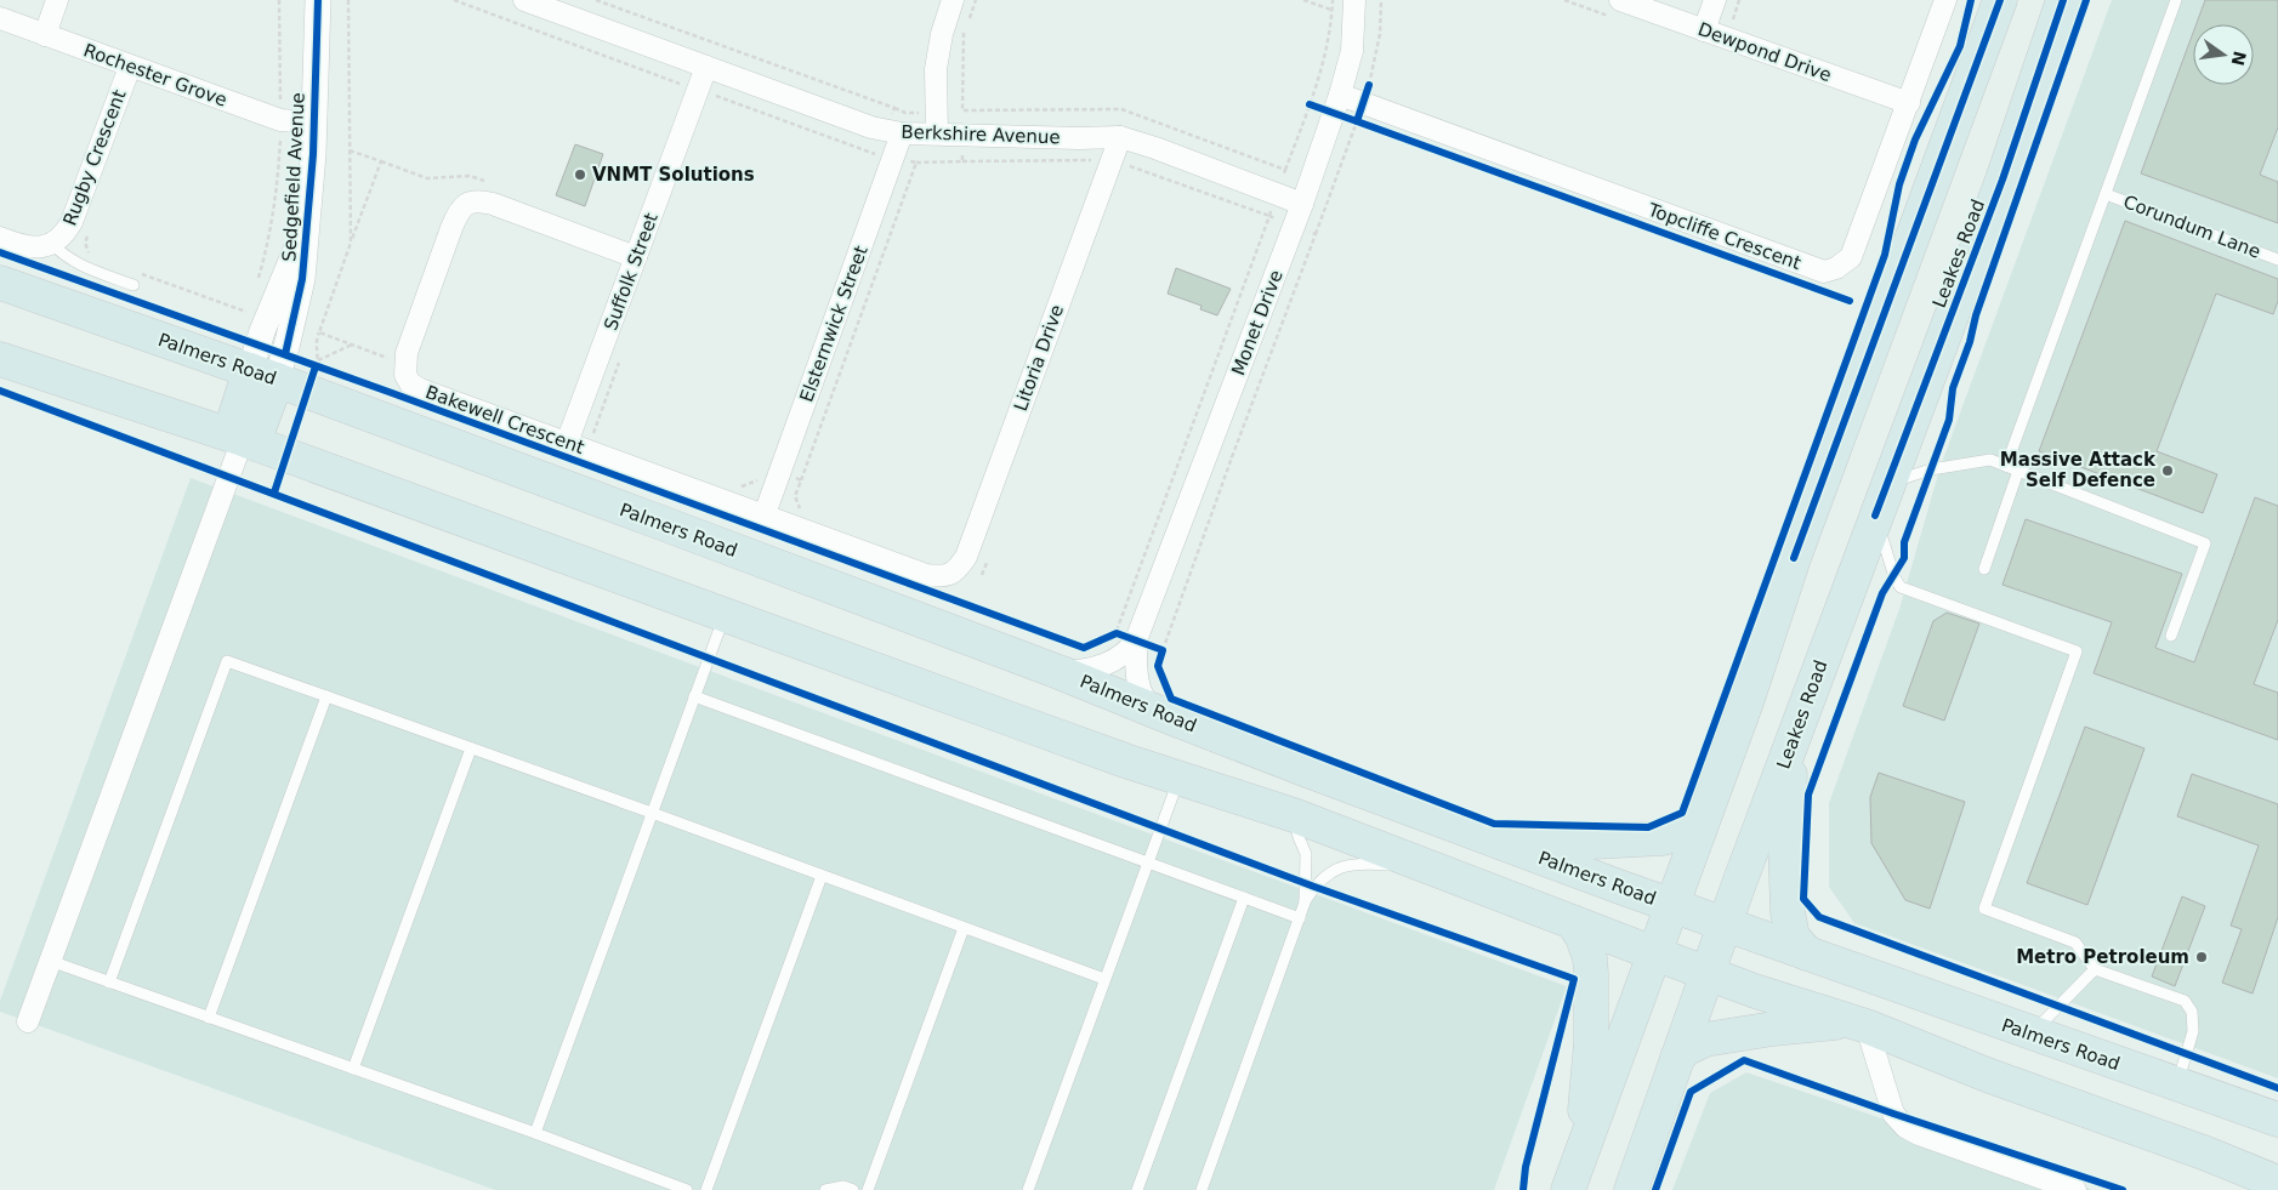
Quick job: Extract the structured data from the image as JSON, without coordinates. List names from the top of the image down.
{
  "streets": {
    "highway": ["Leakes Road", "Palmers Road"],
    "street": [
      "Dewpond Drive",
      "Rochester Grove",
      "Berkshire Avenue",
      "Rugby Crescent",
      "Sedgefield Avenue",
      "Topcliffe Crescent",
      "Suffolk Street",
      "Monet Drive",
      "Elsternwick Street",
      "Litoria Drive",
      "Bakewell Crescent"
    ],
    "lane": ["Corundum Lane"]
  },
  "crossings": [
    ["Dewpond Drive", "Topcliffe Crescent"],
    ["Rochester Grove", "Rugby Crescent"],
    ["Rochester Grove", "Sedgefield Avenue"],
    ["Berkshire Avenue", "Suffolk Street"],
    ["Berkshire Avenue", "Monet Drive"],
    ["Berkshire Avenue", "Elsternwick Street"],
    ["Berkshire Avenue", "Litoria Drive"],
    ["Sedgefield Avenue", "Palmers Road"],
    ["Topcliffe Crescent", "Monet Drive"],
    ["Leakes Road", "Palmers Road"],
    ["Suffolk Street", "Bakewell Crescent"],
    ["Monet Drive", "Palmers Road"],
    ["Elsternwick Street", "Bakewell Crescent"],
    ["Litoria Drive", "Bakewell Crescent"]
  ],
  "places": ["VNMT Solutions", "Massive Attack Self Defence", "Metro Petroleum"],
  "north": "right"
}
